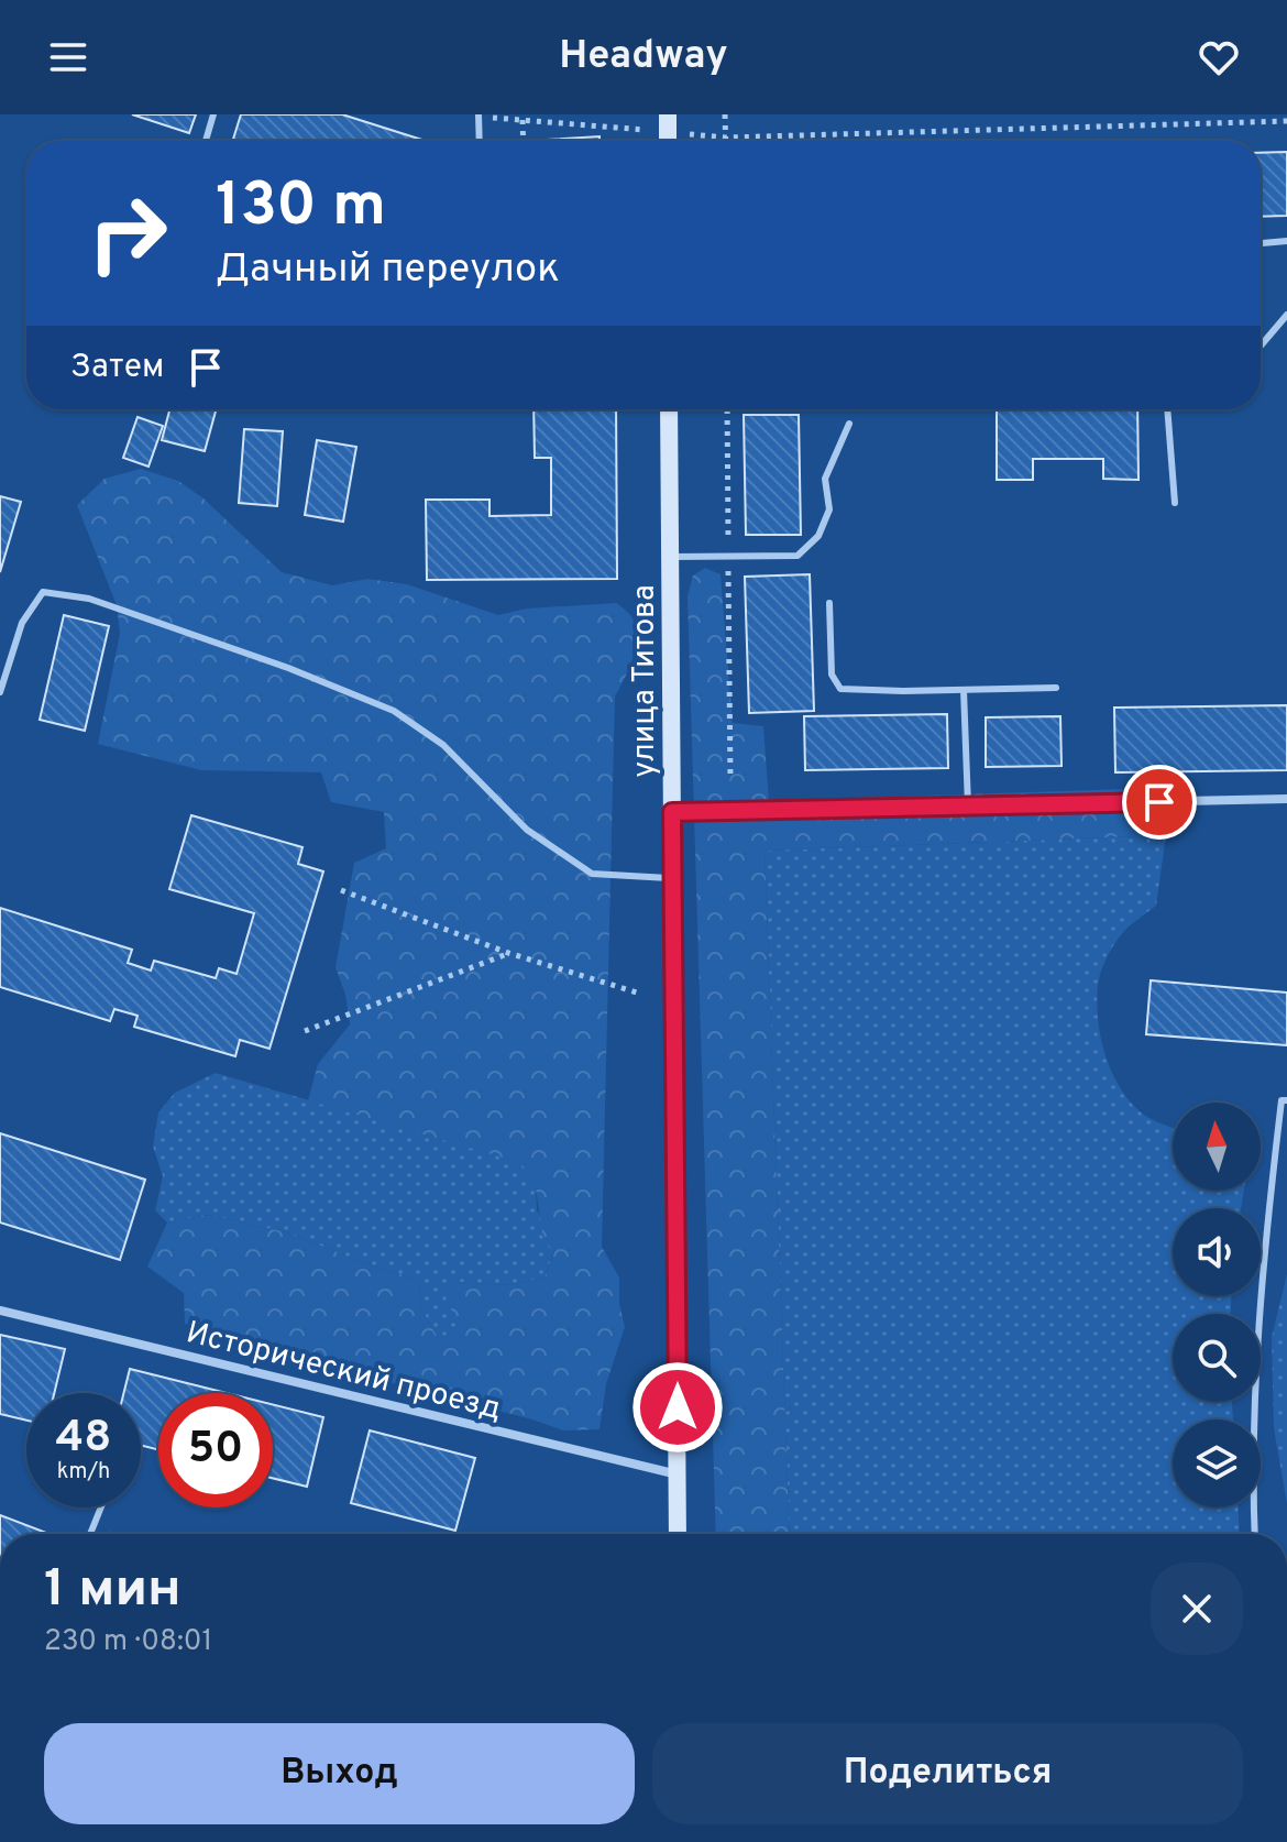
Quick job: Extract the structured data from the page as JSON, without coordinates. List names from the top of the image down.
{
  "streets": {
    "main road": ["улица Титова"],
    "street": ["Исторический проезд"]
  },
  "crossings": [
    ["улица Титова", "Исторический проезд"]
  ],
  "north": "top",
  "page": {
    "header": "Headway",
    "turn": ["130 m", "Дачный переулок"],
    "then": "Затем",
    "speed": "48 km/h",
    "limit": "50",
    "heading": ["1 мин", "230 m · 08:01"],
    "buttons": ["Выход", "Поделиться"]
  }
}
